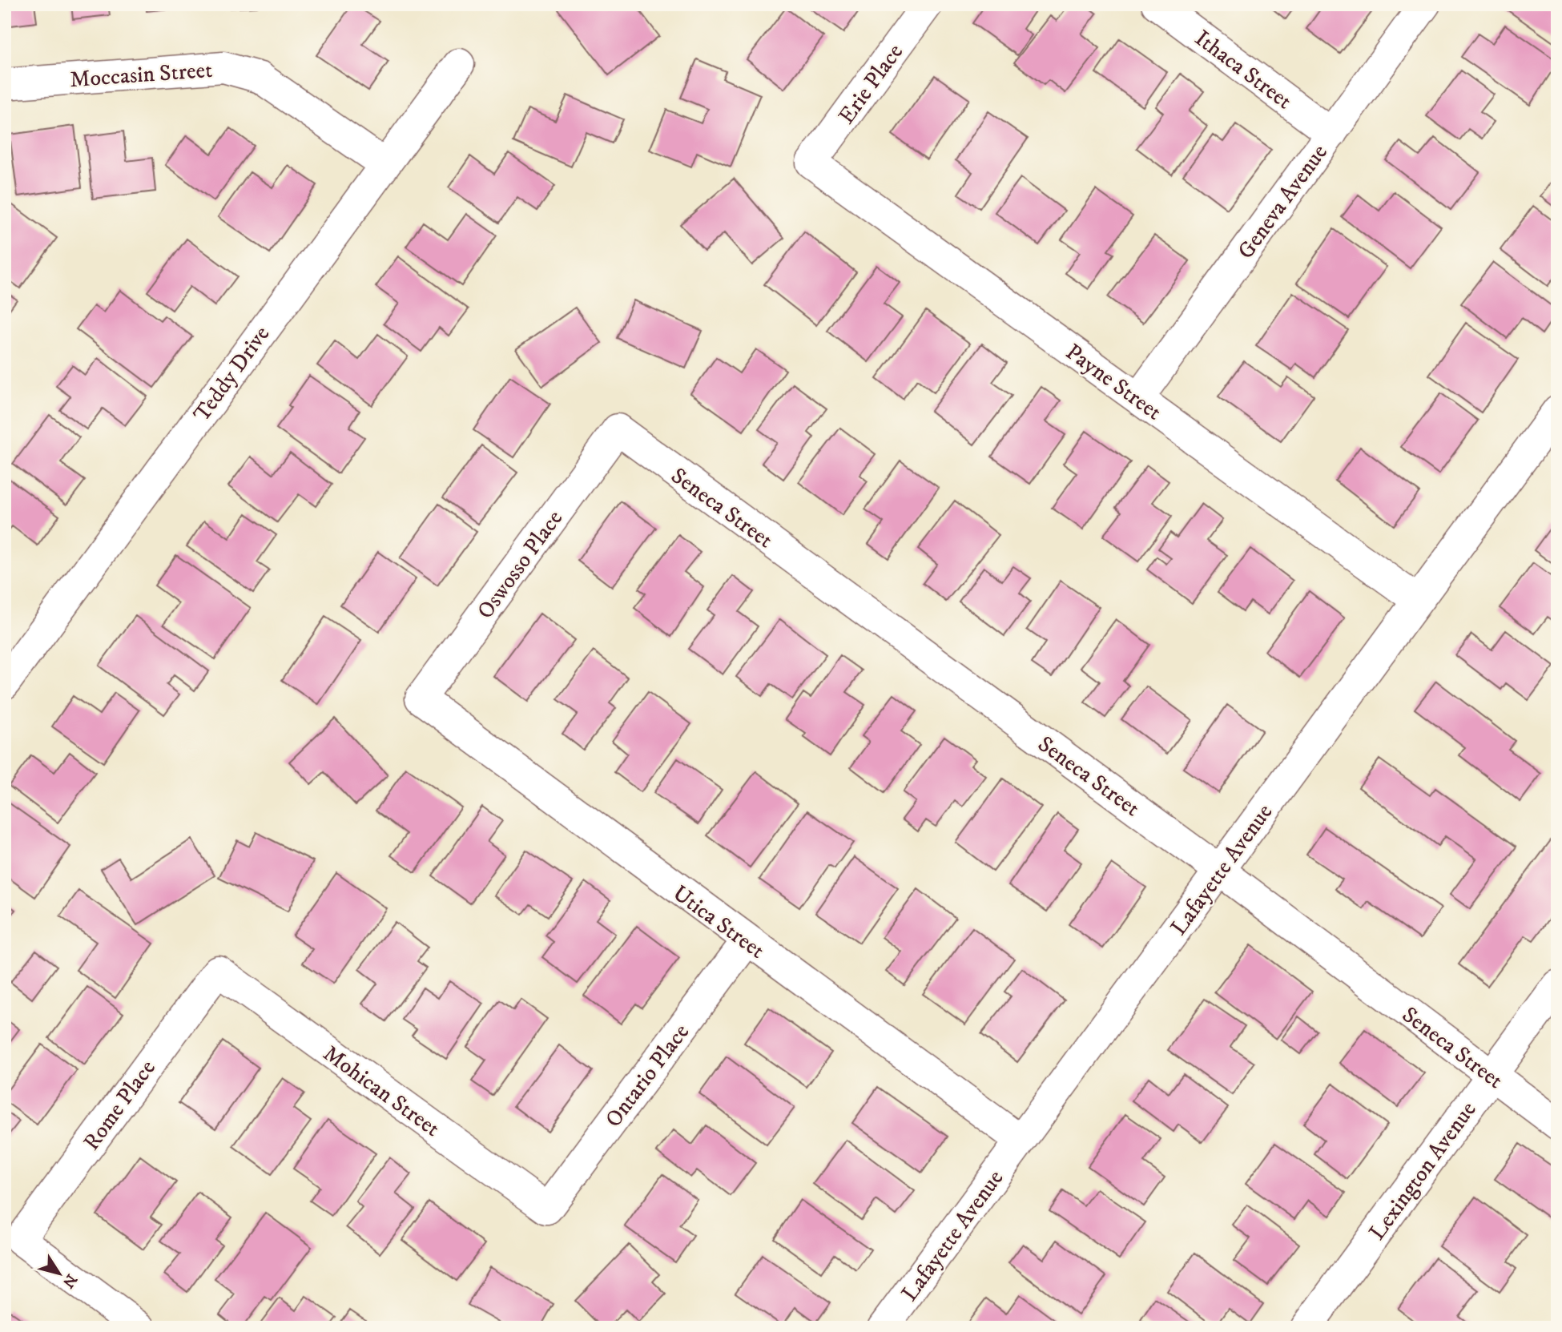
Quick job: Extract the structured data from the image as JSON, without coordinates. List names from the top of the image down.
{
  "streets": {
    "street": [
      "Ithaca Street",
      "Moccasin Street",
      "Erie Place",
      "Geneva Avenue",
      "Teddy Drive",
      "Payne Street",
      "Seneca Street",
      "Oswosso Place",
      "Lafayette Avenue",
      "Utica Street",
      "Ontario Place",
      "Mohican Street",
      "Rome Place",
      "Lexington Avenue"
    ]
  },
  "crossings": [
    ["Ithaca Street", "Geneva Avenue"],
    ["Moccasin Street", "Teddy Drive"],
    ["Erie Place", "Payne Street"],
    ["Geneva Avenue", "Payne Street"],
    ["Payne Street", "Lafayette Avenue"],
    ["Seneca Street", "Oswosso Place"],
    ["Seneca Street", "Lafayette Avenue"],
    ["Seneca Street", "Lexington Avenue"],
    ["Oswosso Place", "Utica Street"],
    ["Lafayette Avenue", "Utica Street"],
    ["Utica Street", "Ontario Place"],
    ["Ontario Place", "Mohican Street"],
    ["Mohican Street", "Rome Place"]
  ],
  "north": "bottom right"
}
